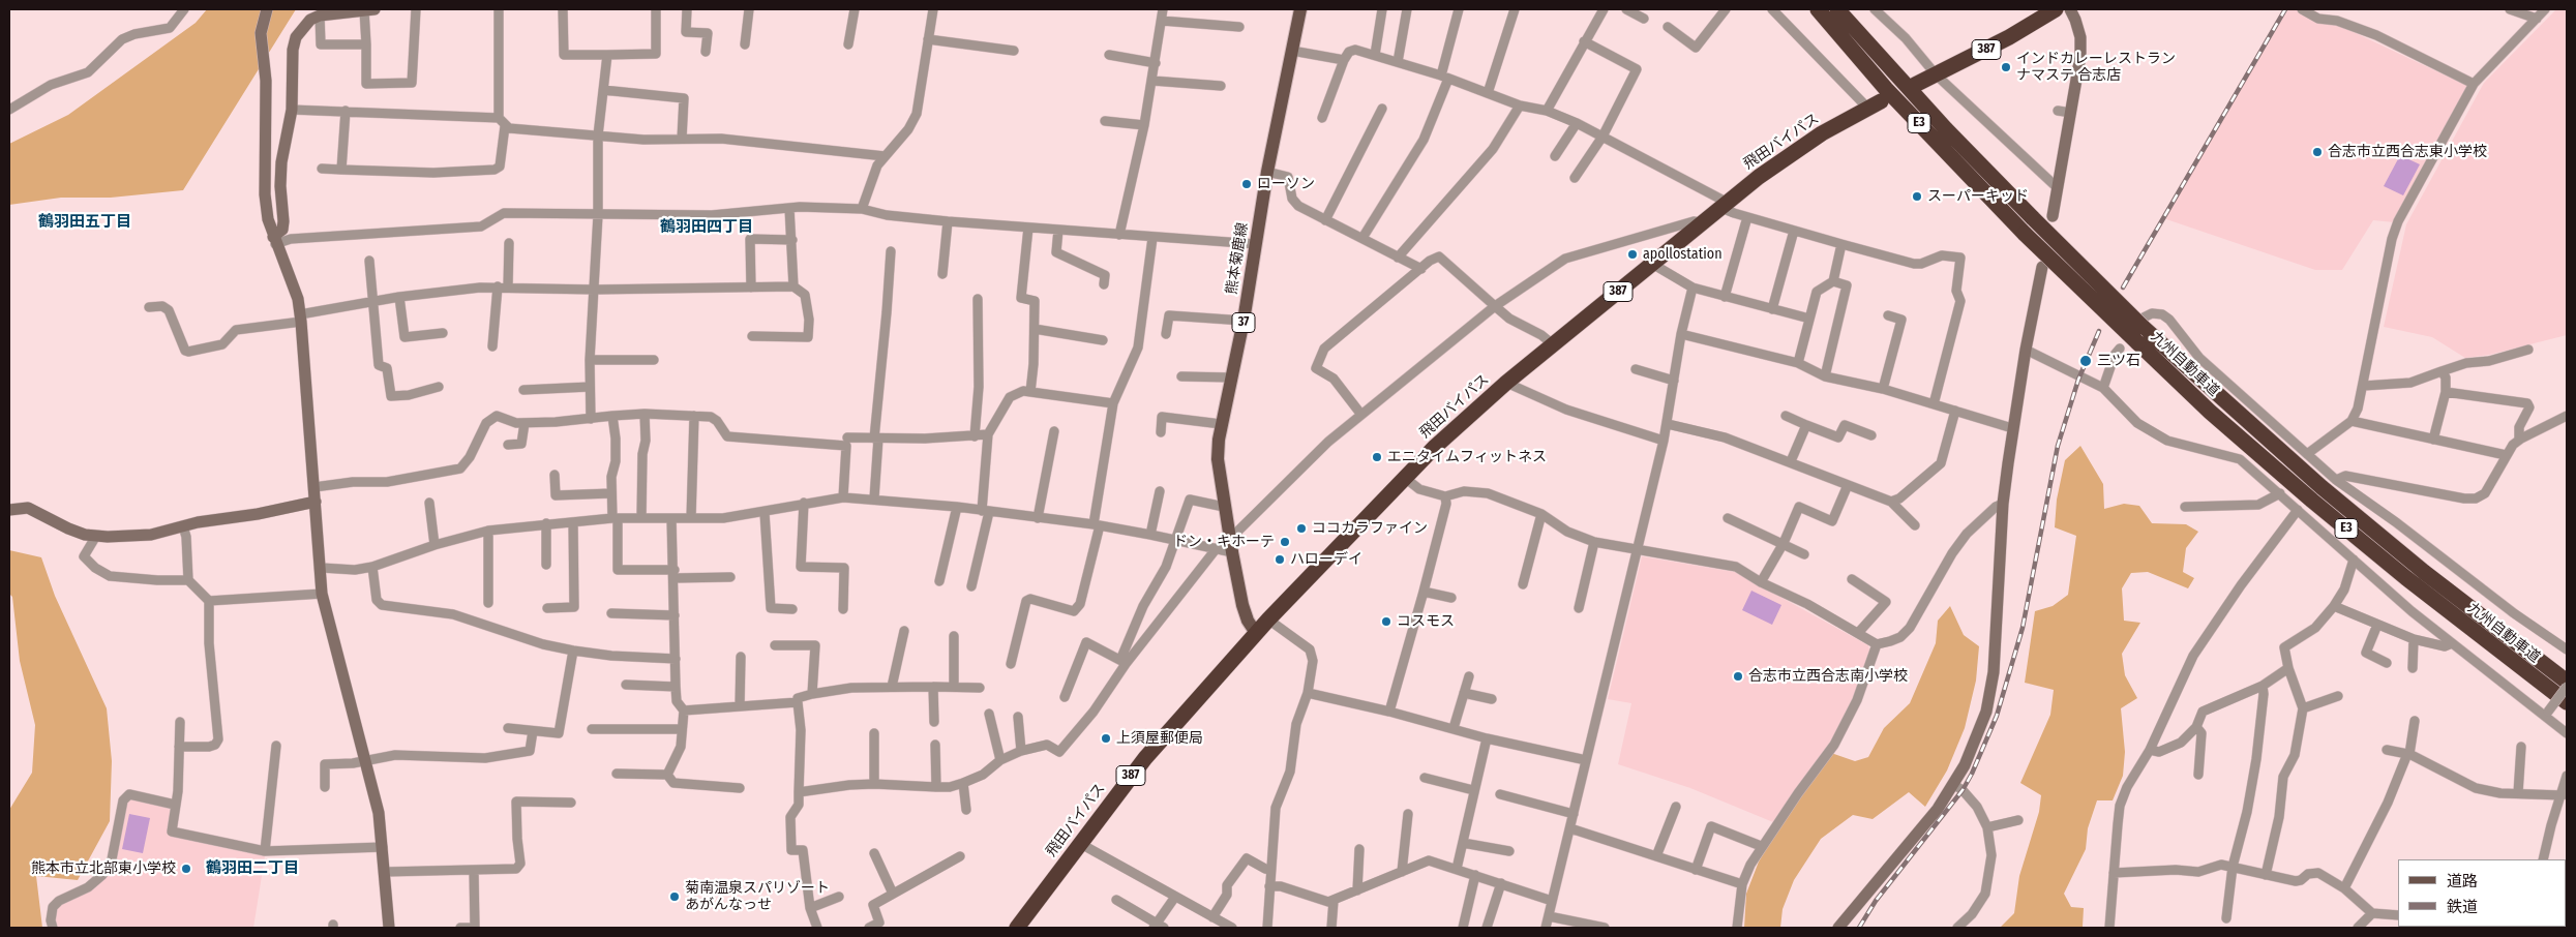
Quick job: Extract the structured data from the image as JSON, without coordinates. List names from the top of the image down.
{
  "streets": {
    "highway": [
      "387",
      "E3",
      "飛田バイパス",
      "九州自動車道"
    ],
    "main road": ["熊本菊鹿線", "37"]
  },
  "crossings": [
    ["飛田バイパス", "熊本菊鹿線"]
  ],
  "districts": ["鶴羽田五丁目", "鶴羽田四丁目", "鶴羽田二丁目"],
  "places": [
    "インドカレーレストラン ナマステ 合志店",
    "合志市立西合志東小学校",
    "ローソン",
    "スーパーキッド",
    "apollostation",
    "三ツ石",
    "エニタイムフィットネス",
    "ココカラファイン",
    "ドン・キホーテ",
    "ハローデイ",
    "コスモス",
    "合志市立西合志南小学校",
    "上須屋郵便局",
    "熊本市立北部東小学校",
    "菊南温泉スパリゾート あがんなっせ"
  ],
  "legend": ["道路", "鉄道"]
}
